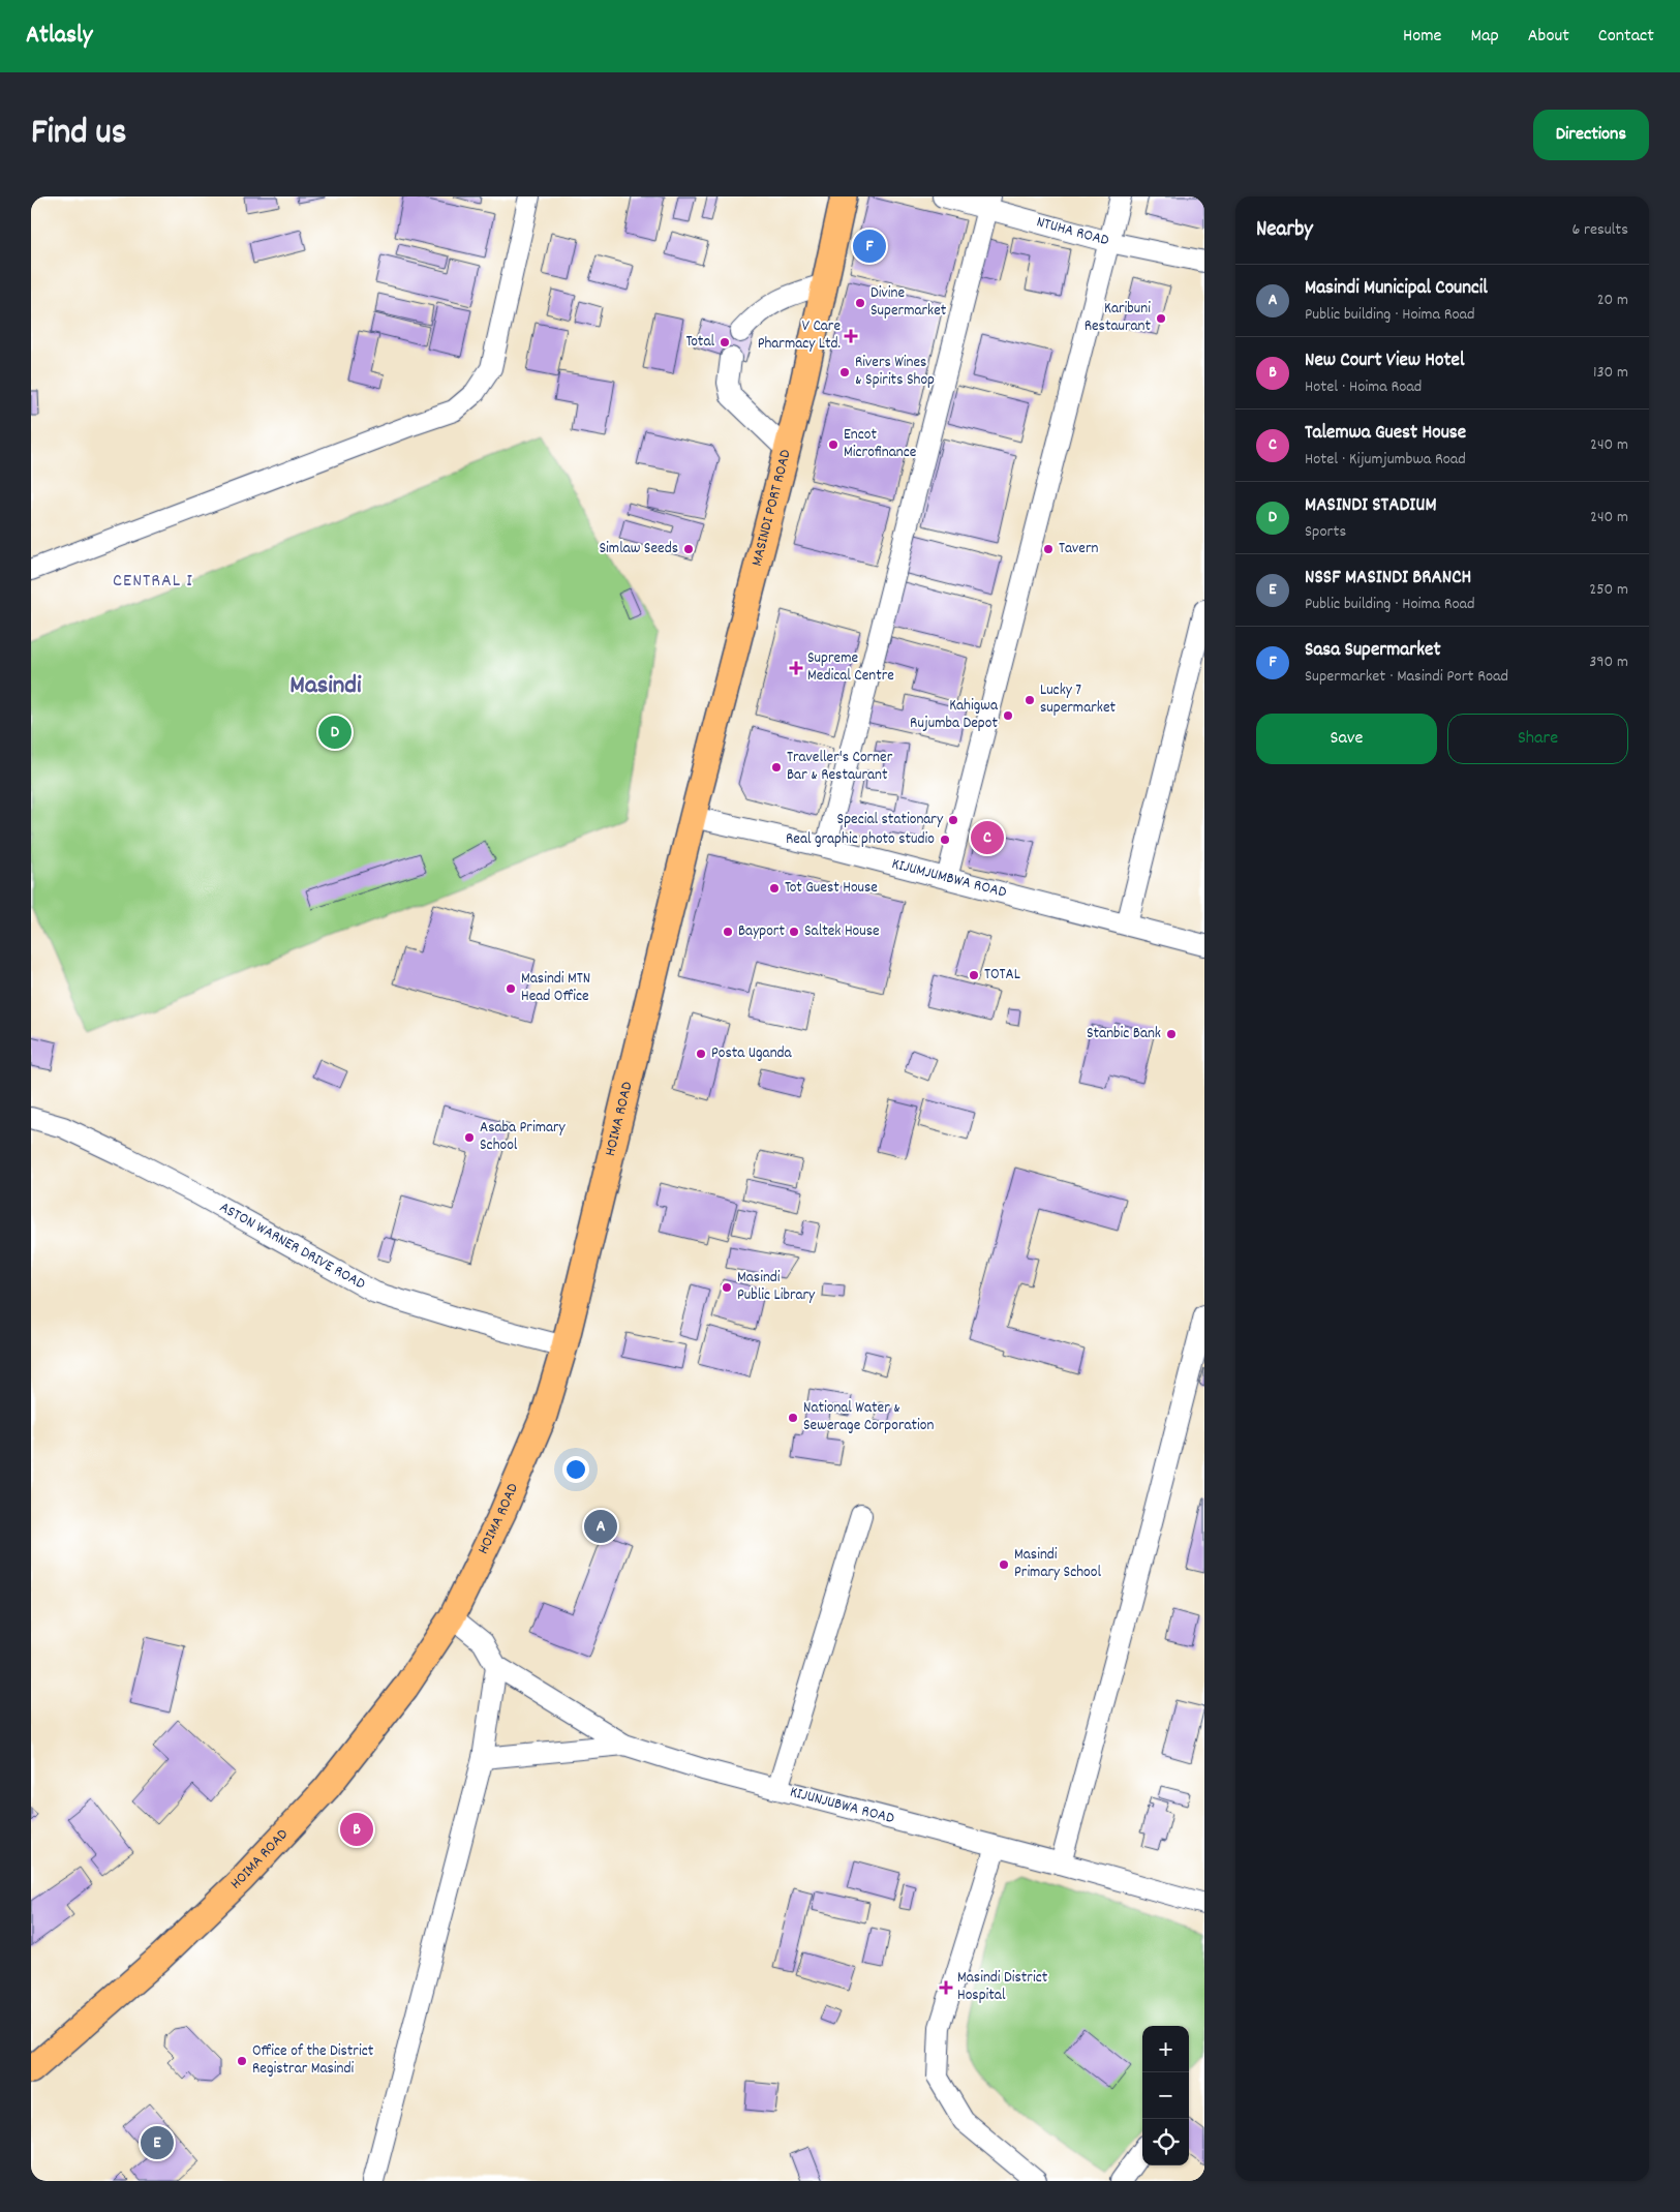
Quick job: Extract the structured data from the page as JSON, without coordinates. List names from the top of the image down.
{
  "streets": {
    "main road": ["MASINDI PORT ROAD", "HOIMA ROAD"],
    "street": [
      "NTUHA ROAD",
      "KIJUMJUMBWA ROAD",
      "ASTON WARNER DRIVE ROAD",
      "KIJUNJUBWA ROAD"
    ]
  },
  "crossings": [
    ["MASINDI PORT ROAD", "KIJUMJUMBWA ROAD"],
    ["MASINDI PORT ROAD", "HOIMA ROAD"],
    ["KIJUMJUMBWA ROAD", "HOIMA ROAD"],
    ["HOIMA ROAD", "ASTON WARNER DRIVE ROAD"]
  ],
  "districts": ["CENTRAL I", "Masindi"],
  "places": {
    "other": [
      "Divine Supermarket",
      "Karibuni Restaurant",
      "Total",
      "Rivers Wines & Spirits Shop",
      "Encot Microfinance",
      "Simlaw Seeds",
      "Tavern",
      "Lucky 7 supermarket",
      "Kahigwa Rujumba Depot",
      "Traveller's Corner Bar & Restaurant",
      "Special stationary",
      "Real graphic photo studio",
      "Tot Guest House",
      "Bayport",
      "Saltek House",
      "TOTAL",
      "Masindi MTN Head Office",
      "Stanbic Bank",
      "Posta Uganda",
      "Asaba Primary School",
      "Masindi Public Library",
      "National Water & Sewerage Corporation",
      "Masindi Primary School",
      "Office of the District Registrar Masindi"
    ],
    "health": ["V Care Pharmacy Ltd.", "Supreme Medical Centre", "Masindi District Hospital"]
  },
  "page": {
    "header": "Atlasly",
    "nav": [
      "Home",
      "Map",
      "About",
      "Contact"
    ],
    "title": "Find us",
    "buttons": [
      "Directions",
      ["Save", "Share"]
    ],
    "heading": ["Nearby", "6 results"],
    "pins": [
      "F",
      "D",
      "C",
      "A",
      "B",
      "E"
    ],
    "list": [
      {
        "mark": "A",
        "name": "Masindi Municipal Council",
        "note": "Public building · Hoima Road",
        "value": "20 m"
      },
      {
        "mark": "B",
        "name": "New Court View Hotel",
        "note": "Hotel · Hoima Road",
        "value": "130 m"
      },
      {
        "mark": "C",
        "name": "Talemwa Guest House",
        "note": "Hotel · Kijumjumbwa Road",
        "value": "240 m"
      },
      {
        "mark": "D",
        "name": "MASINDI STADIUM",
        "note": "Sports",
        "value": "240 m"
      },
      {
        "mark": "E",
        "name": "NSSF MASINDI BRANCH",
        "note": "Public building · Hoima Road",
        "value": "250 m"
      },
      {
        "mark": "F",
        "name": "Sasa Supermarket",
        "note": "Supermarket · Masindi Port Road",
        "value": "390 m"
      }
    ],
    "map_buttons": ["+", "−"]
  }
}
